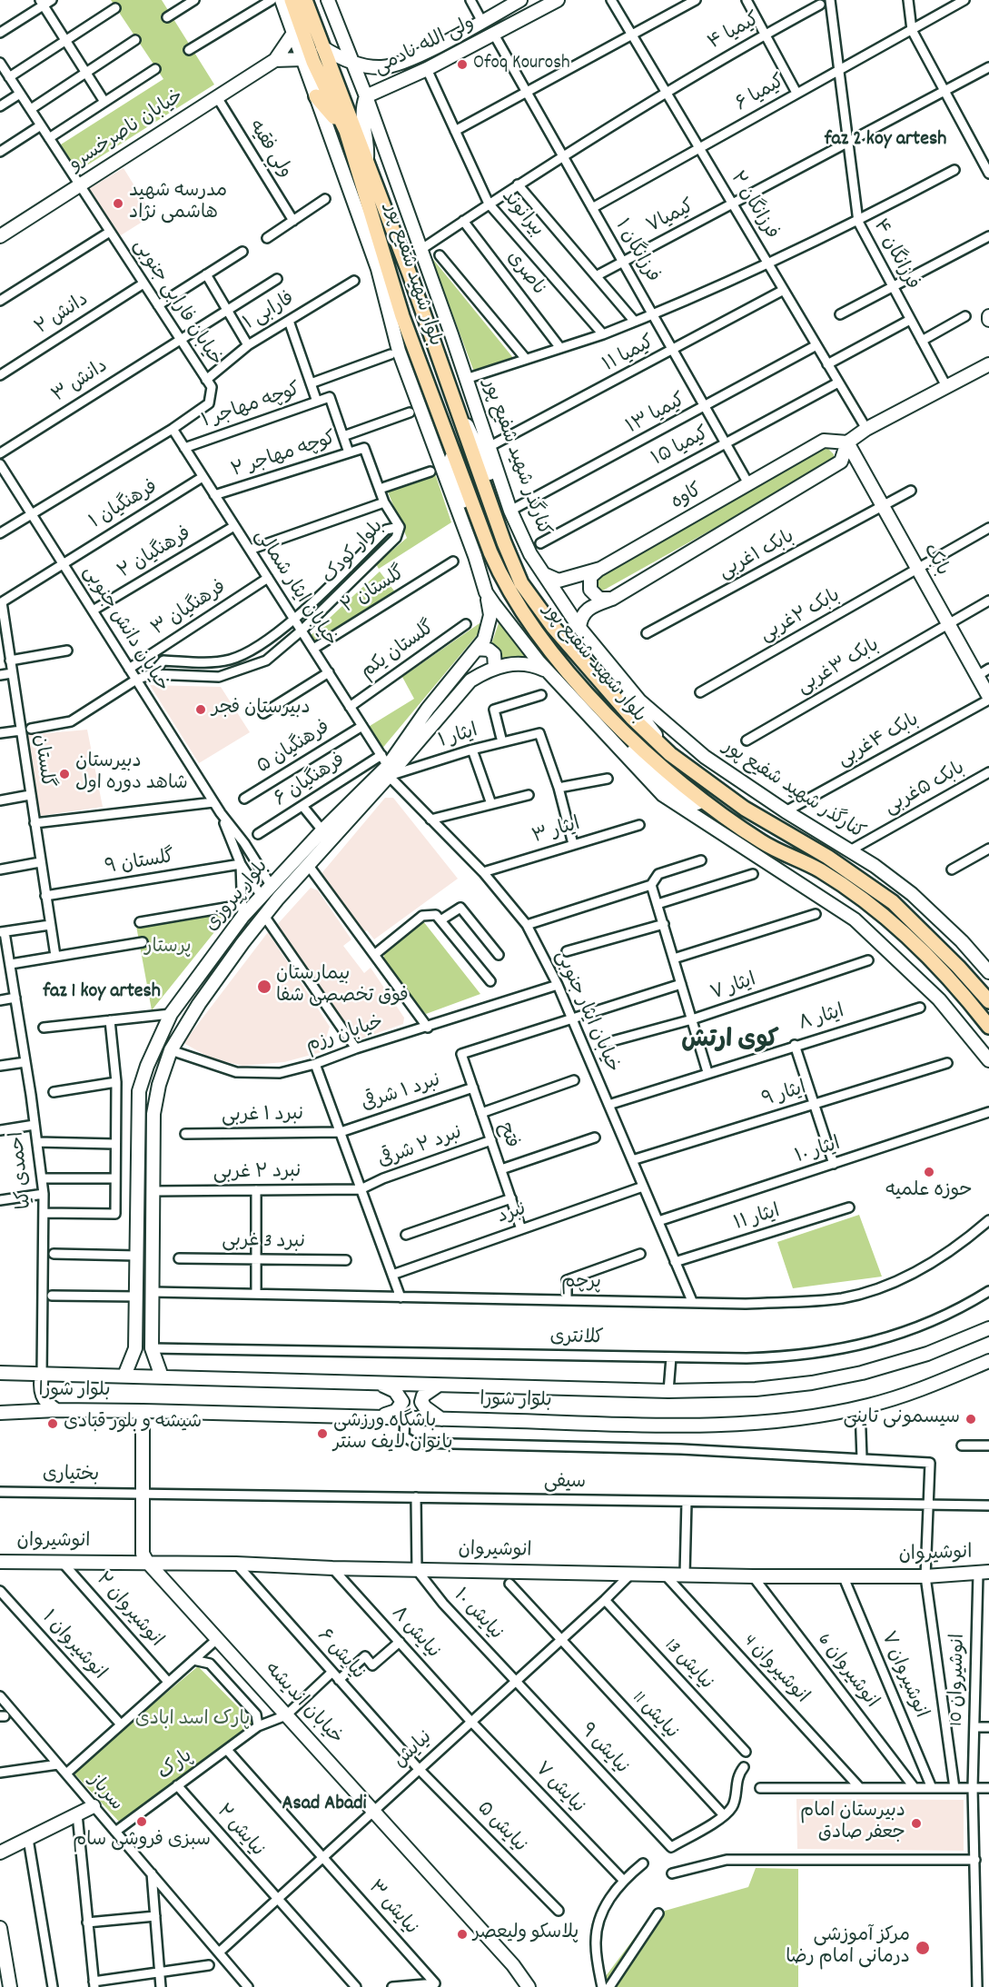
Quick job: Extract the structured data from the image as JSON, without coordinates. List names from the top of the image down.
{
  "streets": {
    "main road": [
      "ولی الله نادمی",
      "خیابان ناصرخسرو",
      "بلوار شهید شفیع پور",
      "کنارگذر شهید شفیع پور",
      "کاوه",
      "بابک",
      "بلوار پیروزی",
      "بلوار شورا",
      "انوشیروان",
      "خیابان اندیشه"
    ],
    "street": [
      "کیمیا ۴",
      "کیمیا ۶",
      "ولي فقيه",
      "فرزانگان ۲",
      "بیرانوند",
      "کیمیا۷",
      "فرزانگان ۱",
      "فرزانگان ۴",
      "ناصری",
      "خیابان فارابی جنوبی",
      "فارابی ۱",
      "دانش ۲",
      "کیمیا ۱۱",
      "دانش ۳",
      "کوچه مهاجر ۱",
      "کیمیا ۱۳",
      "کیمیا ۱۵",
      "کوچه مهاجر ۲",
      "فرهنگیان ۱",
      "بلوار کودک",
      "فرهنگیان ۲",
      "بابک ۱غربی",
      "خیابان ایثار شمالی",
      "گلستان ۲",
      "فرهنگیان ۳",
      "بابک ۲غربی",
      "خیابان دانش جنوبی",
      "گلستان یکم",
      "بابک ۳غربی",
      "ایثار ۱",
      "بابک ۴غربی",
      "فرهنگیان ۵",
      "گلستان",
      "فرهنگیان ۶",
      "بابک ۵غربی",
      "ایثار ۳",
      "گلستان ۹",
      "ایثار ۷",
      "خیابان ایثار جنوبی",
      "ایثار ۸",
      "خیابان رزم",
      "نبرد ۱ شرقی",
      "ایثار ۹",
      "نبرد ۱ غربی",
      "فتح",
      "نبرد ۲ شرقی",
      "ایثار ۱۰",
      "احمدی کیا",
      "نبرد ۲ غربی",
      "نبرد",
      "ایثار ۱۱",
      "نبرد 3 غربی",
      "پرچم",
      "کلانتری",
      "بختیاری",
      "سیفی",
      "انوشیروان ۲",
      "نیایش ۱۰",
      "نیایش ۸",
      "انوشیروان ۱",
      "نیایش ۶",
      "نیایش 13",
      "انوشیروان 4",
      "انوشیروان 6",
      "انوشیروان ۷",
      "انوشیروان 10",
      "نیایش 11",
      "نیایش ۹",
      "نیایش",
      "پارک",
      "نیایش ۷",
      "سرباز",
      "نیایش ۵",
      "نیایش ۲",
      "نیایش ۳"
    ]
  },
  "crossings": [
    ["کیمیا ۴", "فرزانگان ۲"],
    ["کیمیا ۴", "بیرانوند"],
    ["کیمیا ۴", "فرزانگان ۱"],
    ["کیمیا ۴", "ناصری"],
    ["کیمیا ۴", "کنارگذر شهید شفیع پور"],
    ["ولی الله نادمی", "بیرانوند"],
    ["ولی الله نادمی", "فرزانگان ۱"],
    ["ولی الله نادمی", "بلوار شهید شفیع پور"],
    ["ولی الله نادمی", "کنارگذر شهید شفیع پور"],
    ["کیمیا ۶", "فرزانگان ۲"],
    ["کیمیا ۶", "فرزانگان ۱"],
    ["کیمیا ۶", "فرزانگان ۴"],
    ["خیابان ناصرخسرو", "ولي فقيه"],
    ["خیابان ناصرخسرو", "خیابان فارابی جنوبی"],
    ["فرزانگان ۲", "کیمیا۷"],
    ["فرزانگان ۲", "کیمیا ۱۱"],
    ["فرزانگان ۲", "کیمیا ۱۳"],
    ["فرزانگان ۲", "کیمیا ۱۵"],
    ["کیمیا۷", "فرزانگان ۱"],
    ["کیمیا۷", "فرزانگان ۴"],
    ["فرزانگان ۱", "کیمیا ۱۱"],
    ["فرزانگان ۱", "کیمیا ۱۳"],
    ["فرزانگان ۱", "کیمیا ۱۵"],
    ["فرزانگان ۱", "کاوه"],
    ["خیابان فارابی جنوبی", "فارابی ۱"],
    ["خیابان فارابی جنوبی", "دانش ۲"],
    ["خیابان فارابی جنوبی", "دانش ۳"],
    ["خیابان فارابی جنوبی", "خیابان ایثار شمالی"],
    ["خیابان فارابی جنوبی", "خیابان دانش جنوبی"],
    ["کیمیا ۱۱", "کنارگذر شهید شفیع پور"],
    ["کوچه مهاجر ۱", "خیابان ایثار شمالی"],
    ["کیمیا ۱۳", "کنارگذر شهید شفیع پور"],
    ["کوچه مهاجر ۲", "خیابان ایثار شمالی"],
    ["کنارگذر شهید شفیع پور", "کاوه"],
    ["کنارگذر شهید شفیع پور", "بابک ۴غربی"],
    ["کنارگذر شهید شفیع پور", "بابک ۵غربی"],
    ["کاوه", "بابک"],
    ["فرهنگیان ۱", "خیابان ایثار شمالی"],
    ["فرهنگیان ۱", "خیابان دانش جنوبی"],
    ["فرهنگیان ۱", "گلستان"],
    ["بلوار کودک", "خیابان ایثار شمالی"],
    ["فرهنگیان ۲", "خیابان ایثار شمالی"],
    ["فرهنگیان ۲", "خیابان دانش جنوبی"],
    ["بابک ۱غربی", "بابک"],
    ["بابک", "بابک ۲غربی"],
    ["بابک", "بابک ۳غربی"],
    ["بابک", "بابک ۴غربی"],
    ["خیابان ایثار شمالی", "گلستان ۲"],
    ["خیابان ایثار شمالی", "فرهنگیان ۳"],
    ["خیابان ایثار شمالی", "گلستان یکم"],
    ["خیابان ایثار شمالی", "ایثار ۱"],
    ["خیابان ایثار شمالی", "فرهنگیان ۵"],
    ["خیابان ایثار شمالی", "فرهنگیان ۶"],
    ["خیابان ایثار شمالی", "بلوار پیروزی"],
    ["خیابان ایثار شمالی", "خیابان ایثار جنوبی"],
    ["فرهنگیان ۳", "خیابان دانش جنوبی"],
    ["خیابان دانش جنوبی", "گلستان ۹"],
    ["خیابان دانش جنوبی", "بلوار پیروزی"],
    ["ایثار ۱", "فرهنگیان ۶"],
    ["ایثار ۱", "بلوار پیروزی"],
    ["ایثار ۱", "خیابان ایثار جنوبی"],
    ["گلستان", "گلستان ۹"],
    ["فرهنگیان ۶", "بلوار پیروزی"],
    ["فرهنگیان ۶", "خیابان ایثار جنوبی"],
    ["ایثار ۳", "خیابان ایثار جنوبی"],
    ["بلوار پیروزی", "خیابان ایثار جنوبی"],
    ["بلوار پیروزی", "خیابان رزم"],
    ["بلوار پیروزی", "نبرد ۲ غربی"],
    ["بلوار پیروزی", "پرچم"],
    ["بلوار پیروزی", "کلانتری"],
    ["بلوار پیروزی", "بلوار شورا"],
    ["خیابان ایثار جنوبی", "ایثار ۸"],
    ["خیابان ایثار جنوبی", "خیابان رزم"],
    ["خیابان ایثار جنوبی", "ایثار ۹"],
    ["خیابان ایثار جنوبی", "فتح"],
    ["خیابان ایثار جنوبی", "ایثار ۱۰"],
    ["خیابان ایثار جنوبی", "نبرد"],
    ["خیابان ایثار جنوبی", "ایثار ۱۱"],
    ["خیابان ایثار جنوبی", "پرچم"],
    ["نبرد ۱ شرقی", "نبرد ۱ غربی"],
    ["نبرد ۱ شرقی", "فتح"],
    ["فتح", "نبرد ۲ شرقی"],
    ["فتح", "نبرد"],
    ["نبرد ۲ شرقی", "نبرد ۲ غربی"],
    ["احمدی کیا", "بلوار شورا"],
    ["بختیاری", "سیفی"],
    ["انوشیروان", "انوشیروان ۲"],
    ["انوشیروان", "نیایش ۱۰"],
    ["انوشیروان", "نیایش ۸"],
    ["انوشیروان", "نیایش ۶"],
    ["انوشیروان", "انوشیروان 4"],
    ["انوشیروان", "انوشیروان 6"],
    ["انوشیروان", "انوشیروان ۷"],
    ["انوشیروان", "انوشیروان 10"],
    ["انوشیروان", "خیابان اندیشه"],
    ["انوشیروان", "نیایش"],
    ["نیایش ۱۰", "نیایش ۹"],
    ["نیایش ۱۰", "نیایش"],
    ["نیایش ۸", "نیایش"],
    ["نیایش ۸", "نیایش ۷"],
    ["نیایش ۶", "نیایش"],
    ["نیایش ۶", "پارک"],
    ["نیایش ۶", "نیایش ۵"],
    ["نیایش 13", "نیایش"],
    ["خیابان اندیشه", "نیایش"],
    ["خیابان اندیشه", "پارک"],
    ["نیایش 11", "نیایش ۹"],
    ["نیایش 11", "نیایش"],
    ["نیایش ۹", "نیایش"],
    ["نیایش", "نیایش ۷"],
    ["نیایش", "سرباز"],
    ["نیایش", "نیایش ۵"],
    ["نیایش", "نیایش ۲"],
    ["نیایش", "نیایش ۳"],
    ["پارک", "سرباز"],
    ["پارک", "نیایش ۲"],
    ["پارک", "نیایش ۳"]
  ],
  "districts": [
    "faz 2 koy artesh",
    "faz 1 koy artesh",
    "کوی ارتش",
    "Asad Abadi"
  ],
  "parks": ["پرستار", "پارک اسد ابادی"],
  "places": [
    "Ofoq Kourosh",
    "مدرسه شهید ه‍اشمی نژاد",
    "دبیرستان فجر",
    "دبیرستان شاهد دوره اول",
    "بیمارستان فوق تخصصی شفا",
    "حوزه علمیه",
    "سیسمونی تاینی",
    "شیشه و بلور قبادی",
    "باشگاه ورزشی بانوان لایف سنتر",
    "سبزی فروشی سام",
    "دبیرستان امام جعفر صادق",
    "پلاسکو ولیعصر",
    "مرکز آموزشی درمانی امام رضا"
  ]
}
